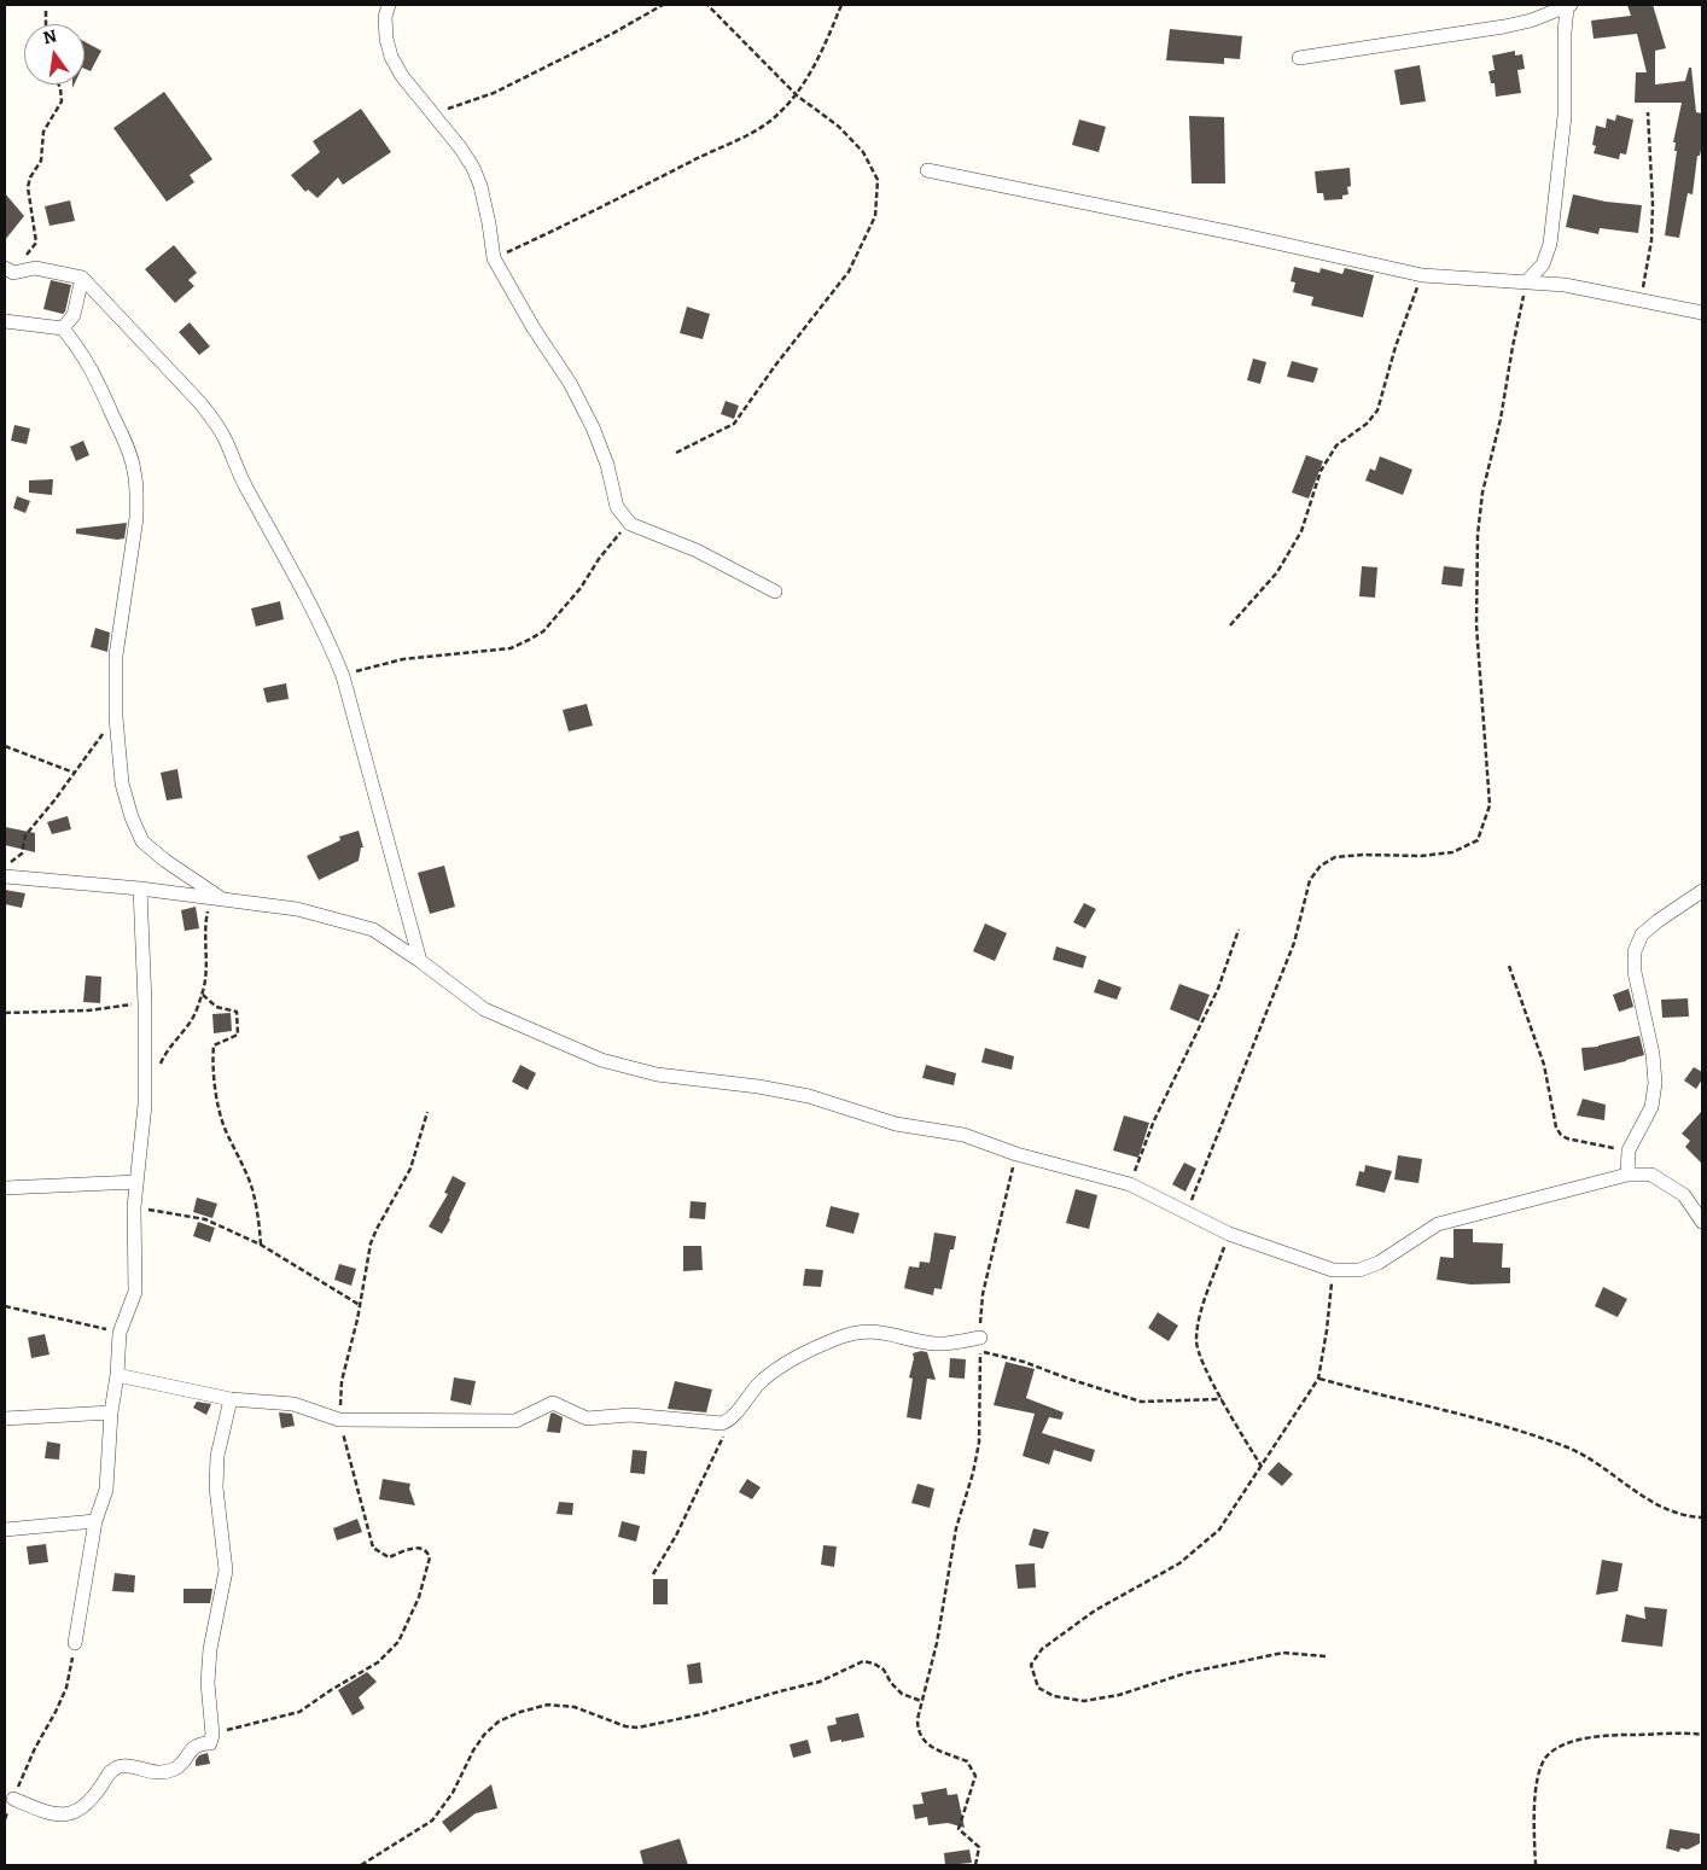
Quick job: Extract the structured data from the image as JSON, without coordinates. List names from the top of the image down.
{
  "north": "top"
}
